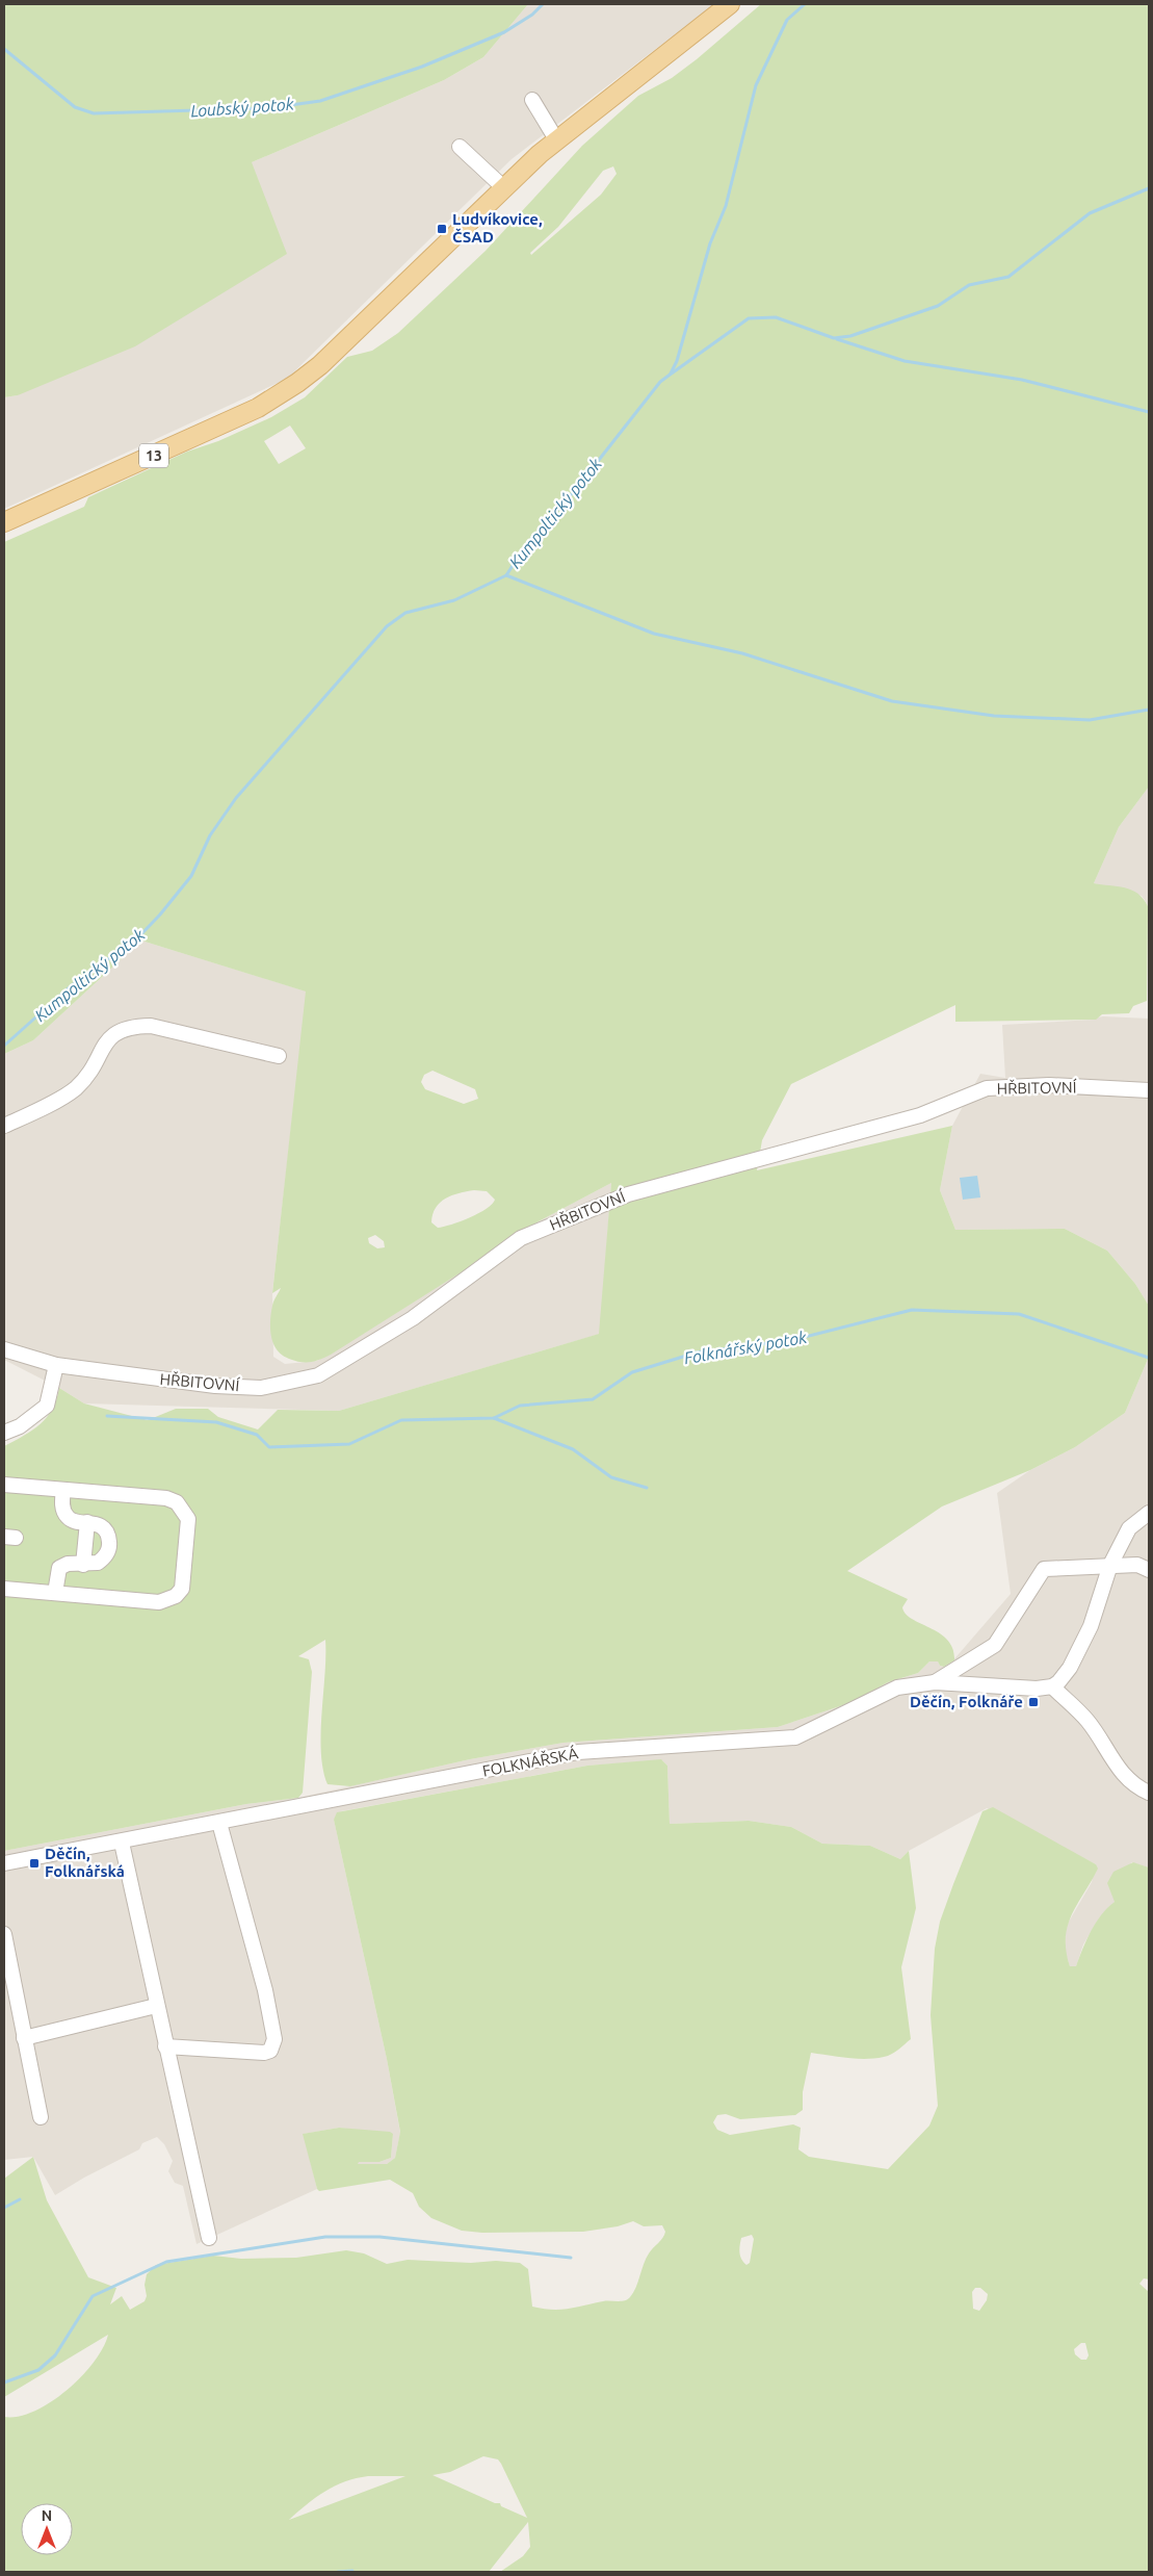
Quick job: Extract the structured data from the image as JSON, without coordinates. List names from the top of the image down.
{
  "streets": {
    "main road": ["13"],
    "street": ["HŘBITOVNÍ", "FOLKNÁŘSKÁ"]
  },
  "water": ["Loubský potok", "Kumpoltický potok", "Folknářský potok"],
  "places": {
    "transit": ["Ludvíkovice, ČSAD", "Děčín, Folknáře", "Děčín, Folknářská"]
  },
  "north": "top"
}
